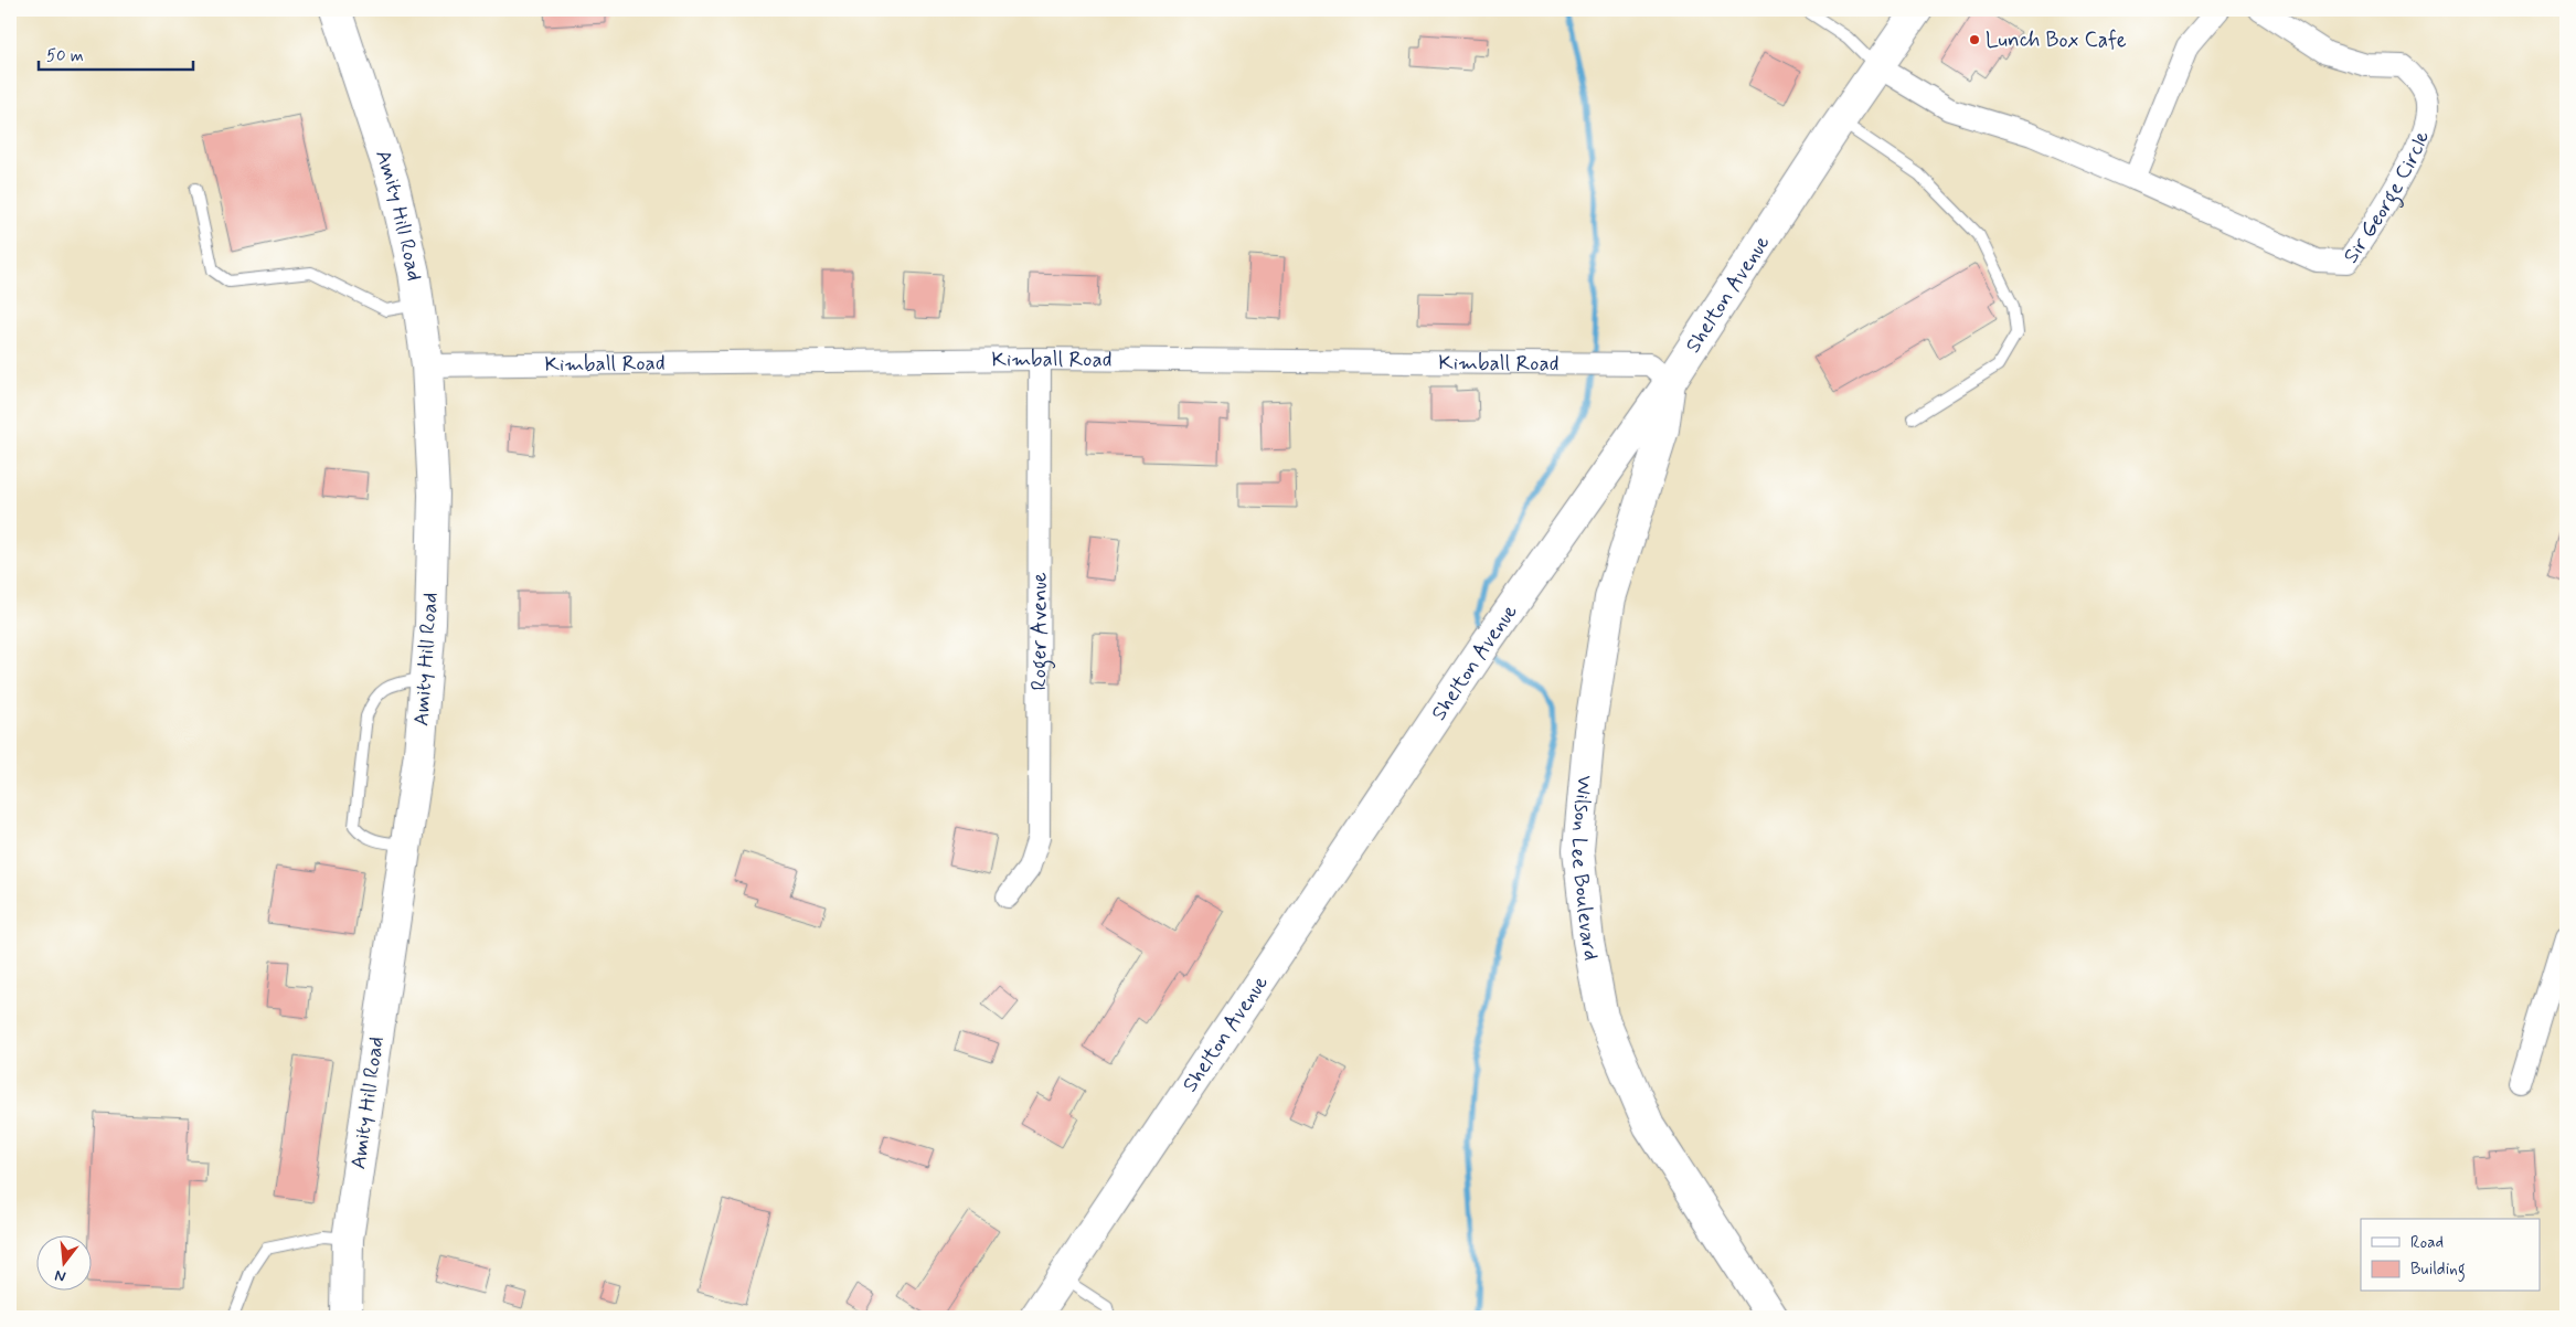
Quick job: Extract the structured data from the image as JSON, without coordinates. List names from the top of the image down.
{
  "streets": {
    "street": [
      "Sir George Circle",
      "Amity Hill Road",
      "Shelton Avenue",
      "Kimball Road",
      "Roger Avenue",
      "Wilson Lee Boulevard"
    ]
  },
  "crossings": [
    ["Sir George Circle", "Shelton Avenue"],
    ["Amity Hill Road", "Kimball Road"],
    ["Shelton Avenue", "Kimball Road"],
    ["Shelton Avenue", "Wilson Lee Boulevard"],
    ["Kimball Road", "Roger Avenue"],
    ["Kimball Road", "Wilson Lee Boulevard"]
  ],
  "places": ["Lunch Box Cafe"],
  "legend": ["Road", "Building"],
  "scale_bar": "50 m",
  "north": "bottom"
}
